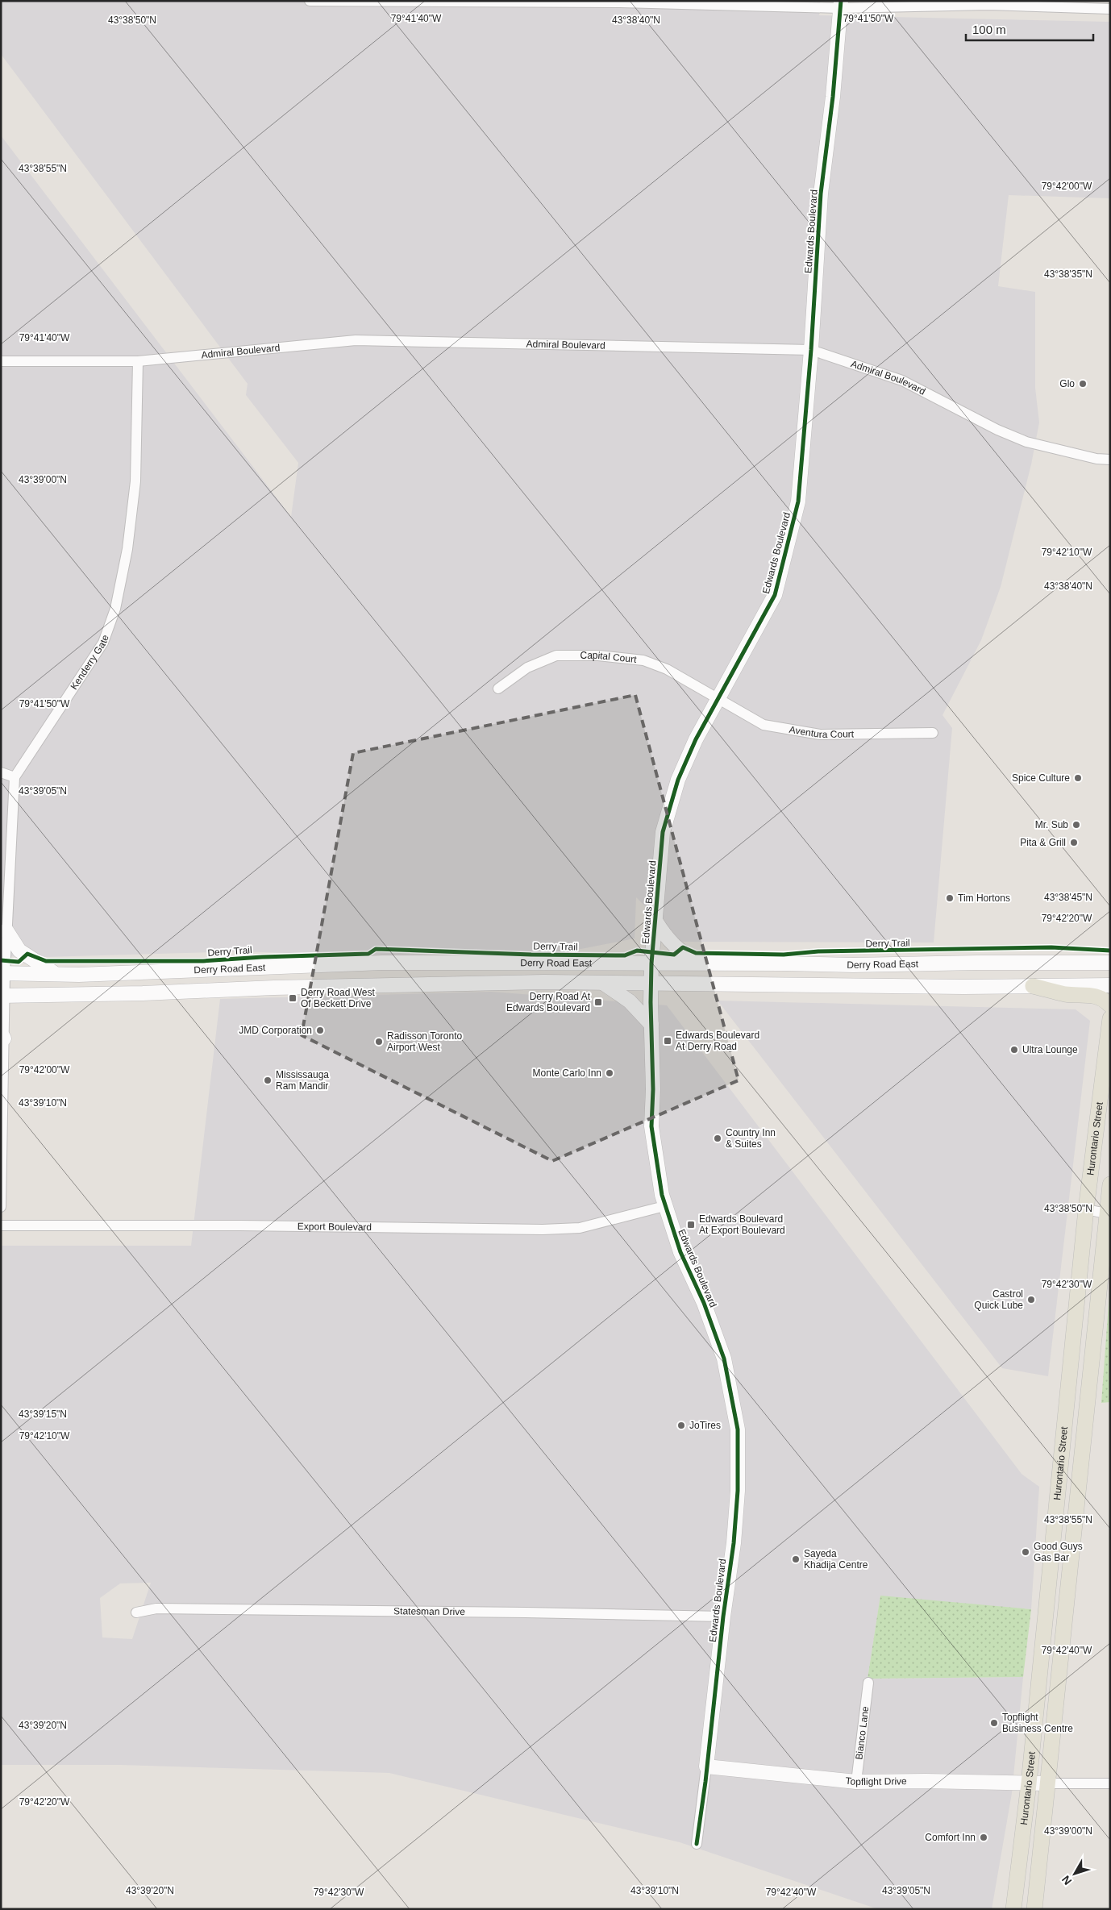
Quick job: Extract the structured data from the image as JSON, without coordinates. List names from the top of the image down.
{
  "streets": {
    "main road": [
      "Edwards Boulevard",
      "Derry Road East",
      "Hurontario Street",
      "Topflight Drive"
    ],
    "street": [
      "Admiral Boulevard",
      "Capital Court",
      "Kenderry Gate",
      "Aventura Court",
      "Export Boulevard",
      "Statesman Drive",
      "Bianco Lane"
    ],
    "cycle path": ["Derry Trail"]
  },
  "crossings": [
    ["Edwards Boulevard", "Admiral Boulevard"],
    ["Edwards Boulevard", "Capital Court"],
    ["Edwards Boulevard", "Aventura Court"],
    ["Edwards Boulevard", "Derry Road East"],
    ["Edwards Boulevard", "Export Boulevard"],
    ["Edwards Boulevard", "Statesman Drive"],
    ["Edwards Boulevard", "Topflight Drive"],
    ["Admiral Boulevard", "Kenderry Gate"],
    ["Capital Court", "Aventura Court"],
    ["Hurontario Street", "Topflight Drive"],
    ["Bianco Lane", "Topflight Drive"]
  ],
  "places": {
    "other": [
      "Glo",
      "Spice Culture",
      "Mr. Sub",
      "Pita & Grill",
      "Tim Hortons",
      "JMD Corporation",
      "Radisson Toronto Airport West",
      "Ultra Lounge",
      "Monte Carlo Inn",
      "Mississauga Ram Mandir",
      "Country Inn & Suites",
      "Castrol Quick Lube",
      "JoTires",
      "Good Guys Gas Bar",
      "Sayeda Khadija Centre",
      "Topflight Business Centre",
      "Comfort Inn"
    ],
    "transit": [
      "Derry Road West Of Beckett Drive",
      "Derry Road At Edwards Boulevard",
      "Edwards Boulevard At Derry Road",
      "Edwards Boulevard At Export Boulevard"
    ]
  },
  "scale_bar": "100 m",
  "north": "bottom left",
  "coordinates": [
    "79°41'40\"W",
    "79°41'50\"W",
    "43°38'40\"N",
    "43°38'50\"N",
    "43°38'55\"N",
    "79°42'00\"W",
    "43°38'35\"N",
    "43°39'00\"N",
    "79°42'10\"W",
    "43°39'05\"N",
    "43°38'45\"N",
    "79°42'20\"W",
    "43°39'10\"N",
    "79°42'30\"W",
    "43°39'15\"N",
    "79°42'40\"W",
    "43°39'20\"N"
  ]
}
